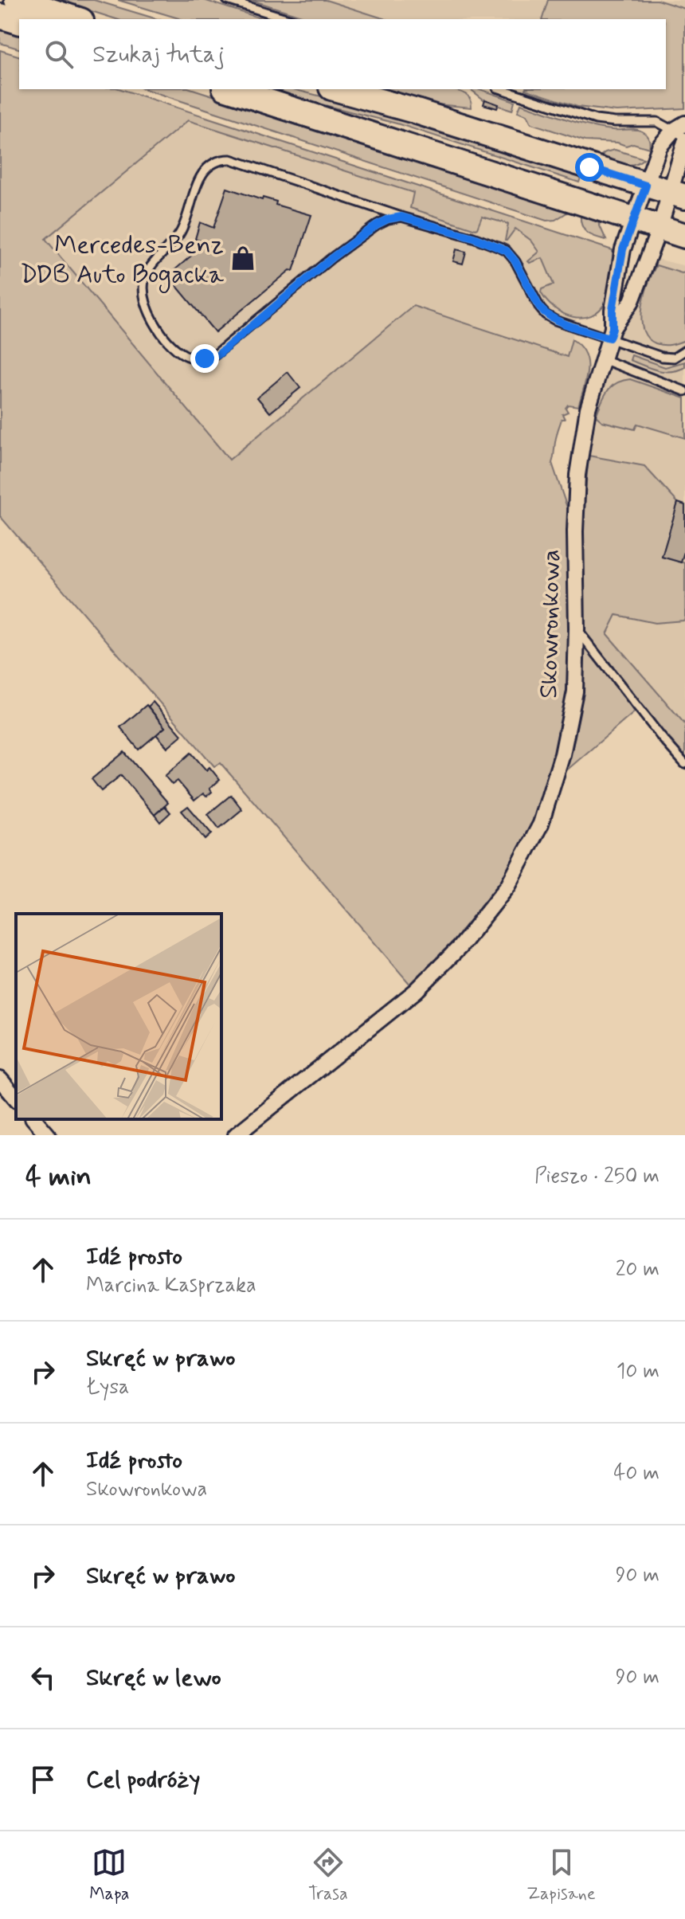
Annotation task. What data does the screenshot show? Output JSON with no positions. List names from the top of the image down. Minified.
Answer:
{"streets":{"street":["Skowronkowa"]},"places":{"shop":["Mercedes-Benz DDB Auto Bogacka"]},"page":{"search":"Szukaj tutaj","heading":["4 min","Pieszo · 250 m"],"list":[["Idź prosto","Marcina Kasprzaka","20 m"],["Skręć w prawo","Łysa","10 m"],["Idź prosto","Skowronkowa","40 m"],["Skręć w prawo","90 m"],["Skręć w lewo","90 m"],"Cel podróży"],"nav":["Mapa","Trasa","Zapisane"]}}
